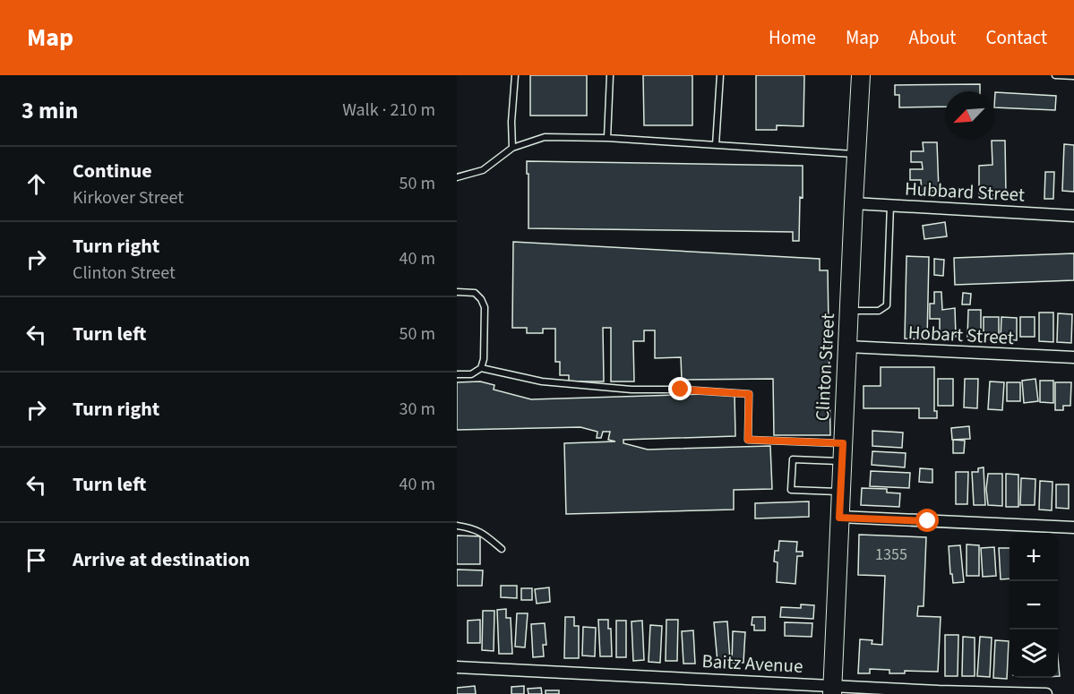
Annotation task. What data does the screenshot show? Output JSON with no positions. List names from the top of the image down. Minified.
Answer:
{"streets":{"main road":["Clinton Street"],"street":["Hubbard Street","Hobart Street","Baitz Avenue"]},"crossings":[["Hubbard Street","Clinton Street"],["Hobart Street","Clinton Street"],["Clinton Street","Baitz Avenue"]],"house_numbers":["1355"],"north":"bottom left","page":{"header":"Map","nav":["Home","Map","About","Contact"],"heading":["3 min","Walk · 210 m"],"list":[["Continue","Kirkover Street","50 m"],["Turn right","Clinton Street","40 m"],["Turn left","50 m"],["Turn right","30 m"],["Turn left","40 m"],"Arrive at destination"],"map_buttons":["+","−"]}}
